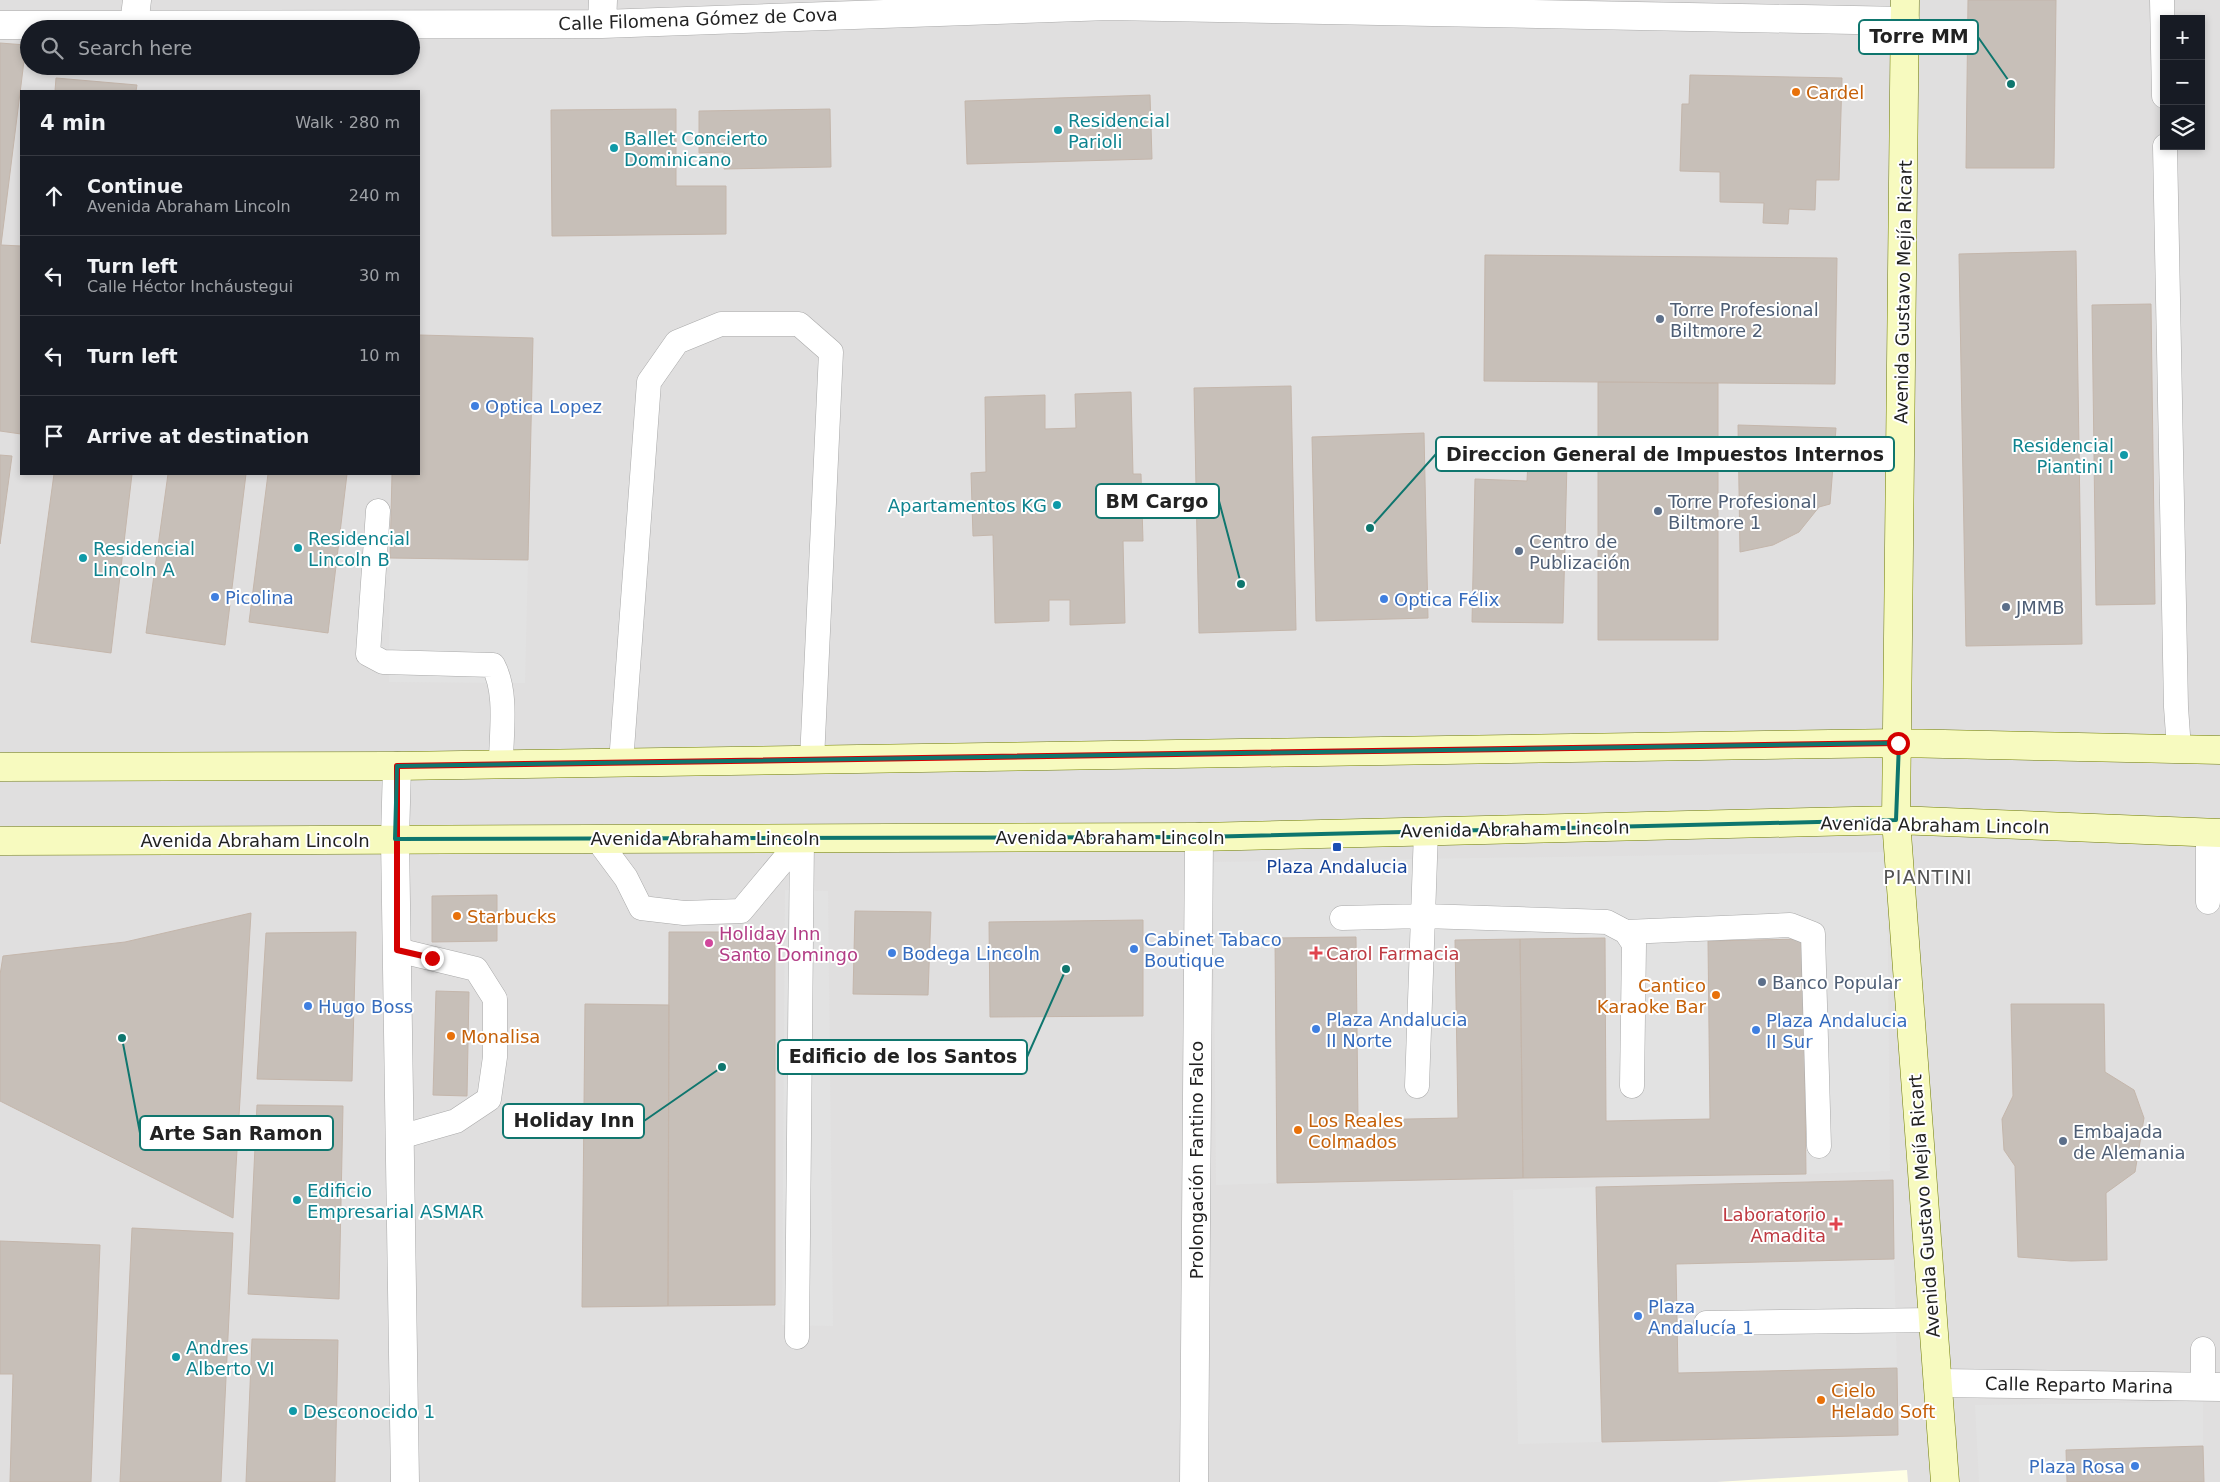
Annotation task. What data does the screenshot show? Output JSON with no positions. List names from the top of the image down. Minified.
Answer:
{"streets":{"main road":["Avenida Gustavo Mejía Ricart","Avenida Abraham Lincoln"],"street":["Calle Filomena Gómez de Cova","Prolongación Fantino Falco","Calle Reparto Marina"]},"crossings":[["Calle Filomena Gómez de Cova","Avenida Gustavo Mejía Ricart"],["Avenida Gustavo Mejía Ricart","Avenida Abraham Lincoln"],["Avenida Gustavo Mejía Ricart","Calle Reparto Marina"],["Avenida Abraham Lincoln","Prolongación Fantino Falco"]],"districts":["PIANTINI"],"places":{"other":["Torre MM","Cardel","Residencial Parioli","Ballet Concierto Dominicano","Torre Profesional Biltmore 2","Optica Lopez","Residencial Piantini I","Apartamentos KG","Torre Profesional Biltmore 1","Direccion General de Impuestos Internos","Residencial Lincoln B","Centro de Publización","Residencial Lincoln A","BM Cargo","Picolina","Optica Félix","JMMB","Starbucks","Holiday Inn Santo Domingo","Cabinet Tabaco Boutique","Bodega Lincoln","Edificio de los Santos","Banco Popular","Cantico Karaoke Bar","Hugo Boss","Plaza Andalucia II Norte","Plaza Andalucia II Sur","Monalisa","Arte San Ramon","Holiday Inn","Los Reales Colmados","Embajada de Alemania","Edificio Empresarial ASMAR","Plaza Andalucía 1","Andres Alberto VI","Cielo Helado Soft","Desconocido 1","Plaza Rosa"],"transit":["Plaza Andalucia"],"health":["Carol Farmacia","Laboratorio Amadita"]},"page":{"map_buttons":["+","−"],"search":"Search here","heading":["4 min","Walk · 280 m"],"list":[["Continue","Avenida Abraham Lincoln","240 m"],["Turn left","Calle Héctor Incháustegui","30 m"],["Turn left","10 m"],"Arrive at destination"]}}
